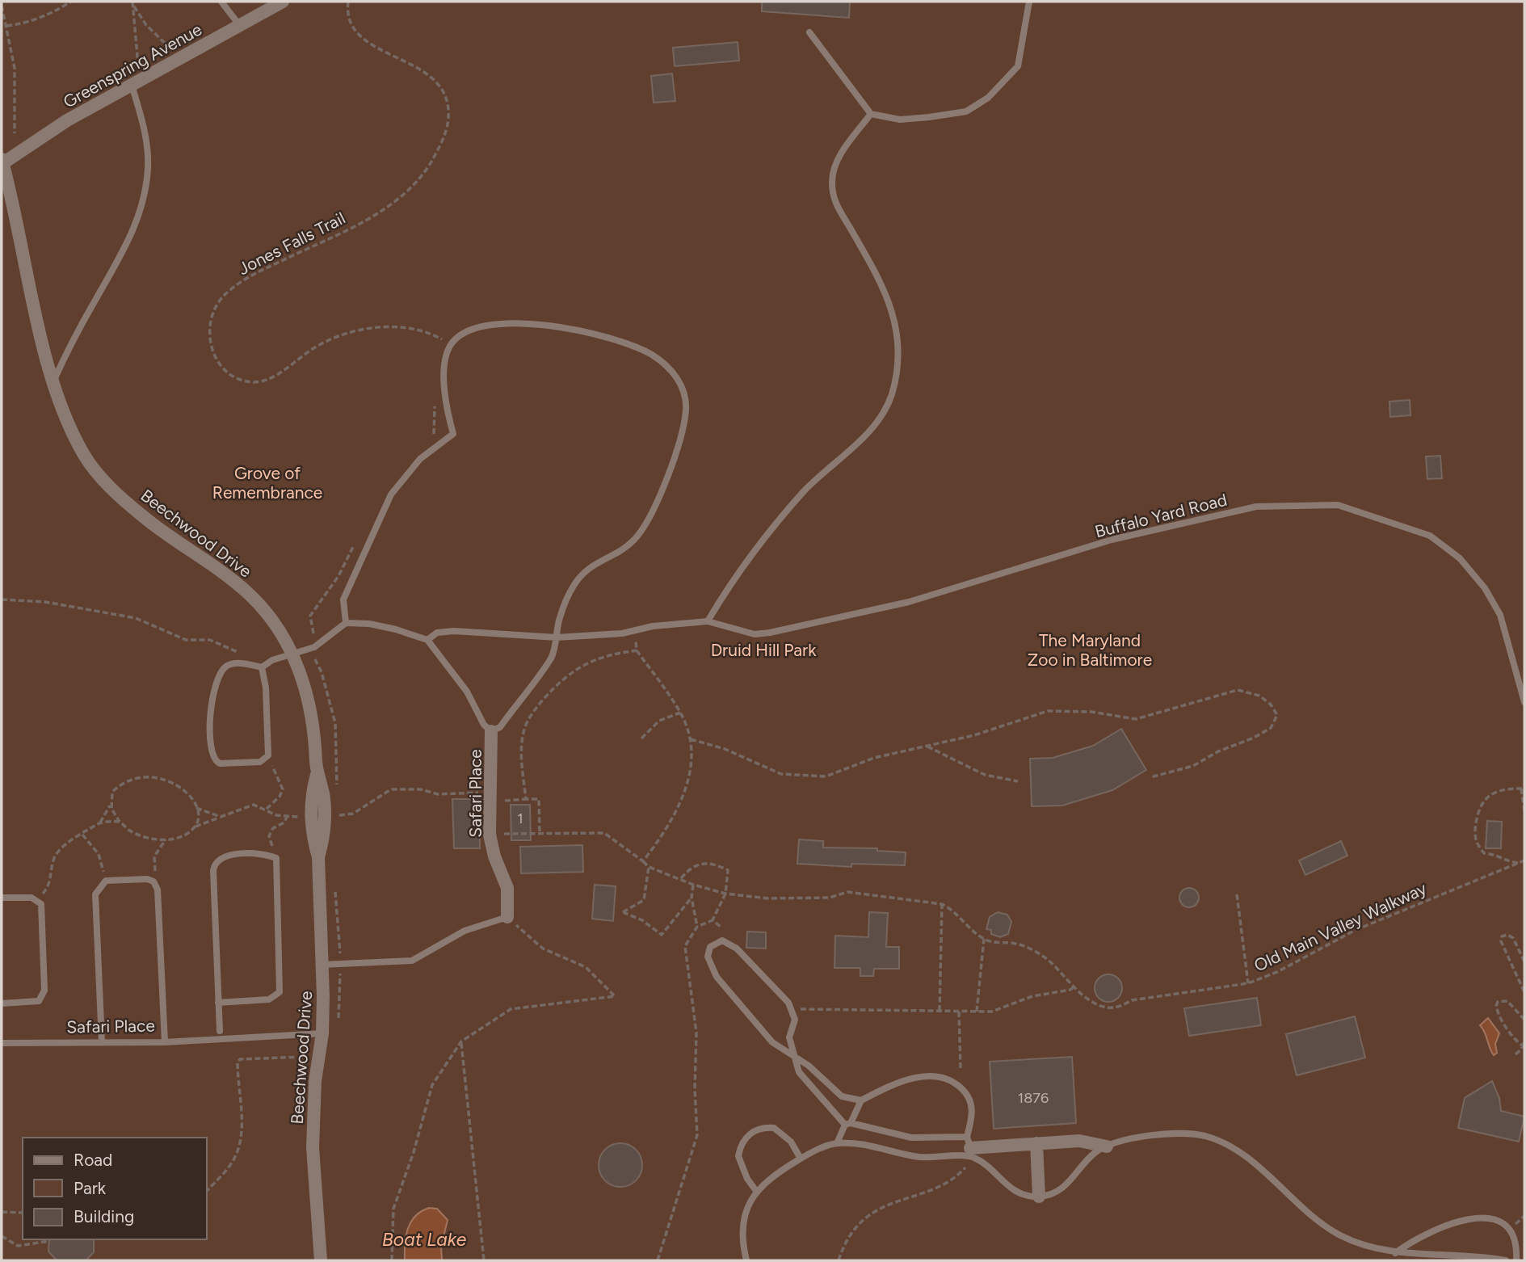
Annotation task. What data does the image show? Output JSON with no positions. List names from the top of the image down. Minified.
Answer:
{"streets":{"street":["Greenspring Avenue","Beechwood Drive","Safari Place"],"lane":["Buffalo Yard Road"],"path":["Jones Falls Trail","Old Main Valley Walkway"]},"crossings":[["Greenspring Avenue","Beechwood Drive"],["Beechwood Drive","Safari Place"]],"water":["Boat Lake"],"parks":["Grove of Remembrance","The Maryland Zoo in Baltimore","Druid Hill Park"],"house_numbers":["1","1876"],"legend":["Road","Park","Building"]}
